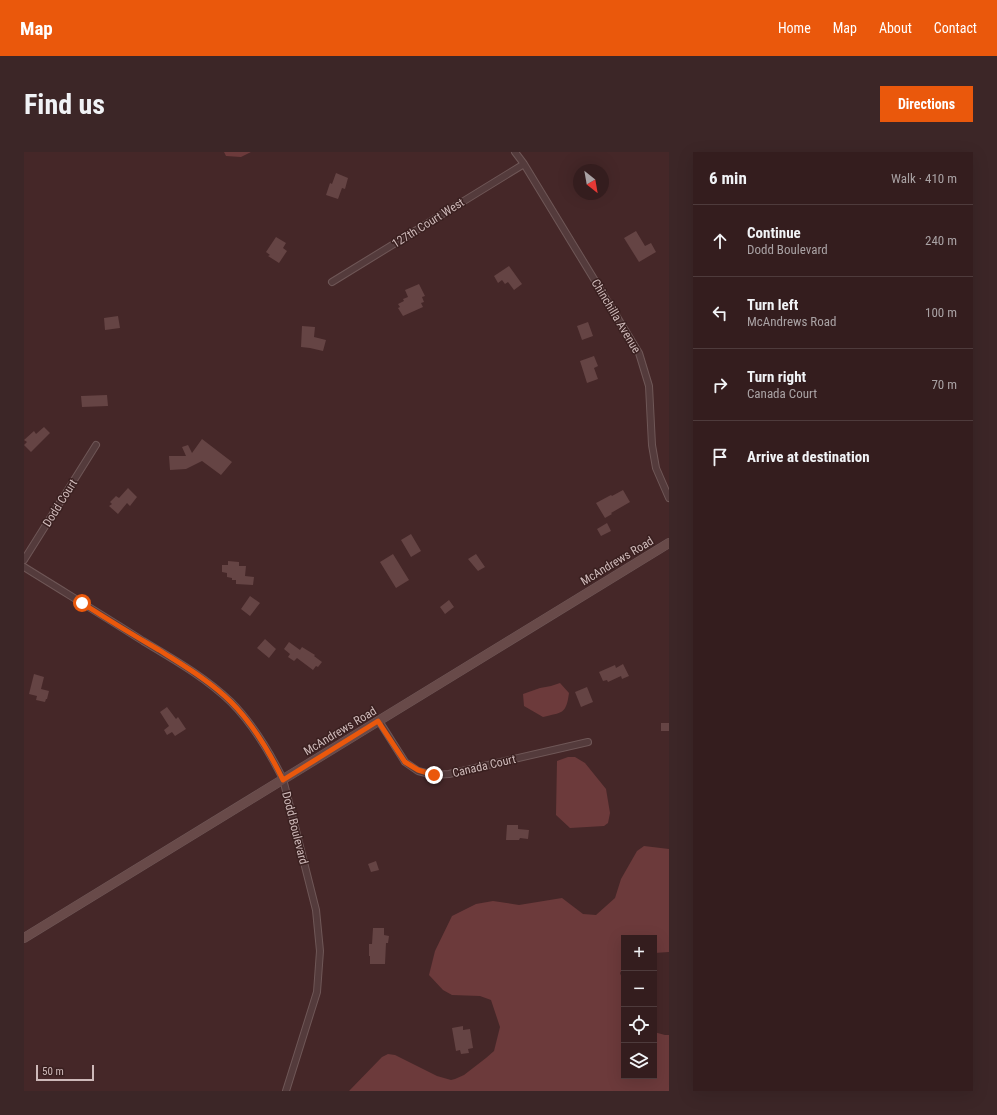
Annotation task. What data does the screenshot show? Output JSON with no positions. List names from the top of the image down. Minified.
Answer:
{"streets":{"main road":["McAndrews Road"],"street":["127th Court West","Chinchilla Avenue","Dodd Court","Canada Court","Dodd Boulevard"]},"crossings":[["127th Court West","Chinchilla Avenue"],["McAndrews Road","Canada Court"],["McAndrews Road","Dodd Boulevard"]],"scale_bar":"50 m","north":"bottom right","page":{"header":"Map","nav":["Home","Map","About","Contact"],"buttons":"Directions","title":"Find us","heading":["6 min","Walk · 410 m"],"list":[["Continue","Dodd Boulevard","240 m"],["Turn left","McAndrews Road","100 m"],["Turn right","Canada Court","70 m"],"Arrive at destination"],"map_buttons":["+","−"],"scale":"50 m"}}
